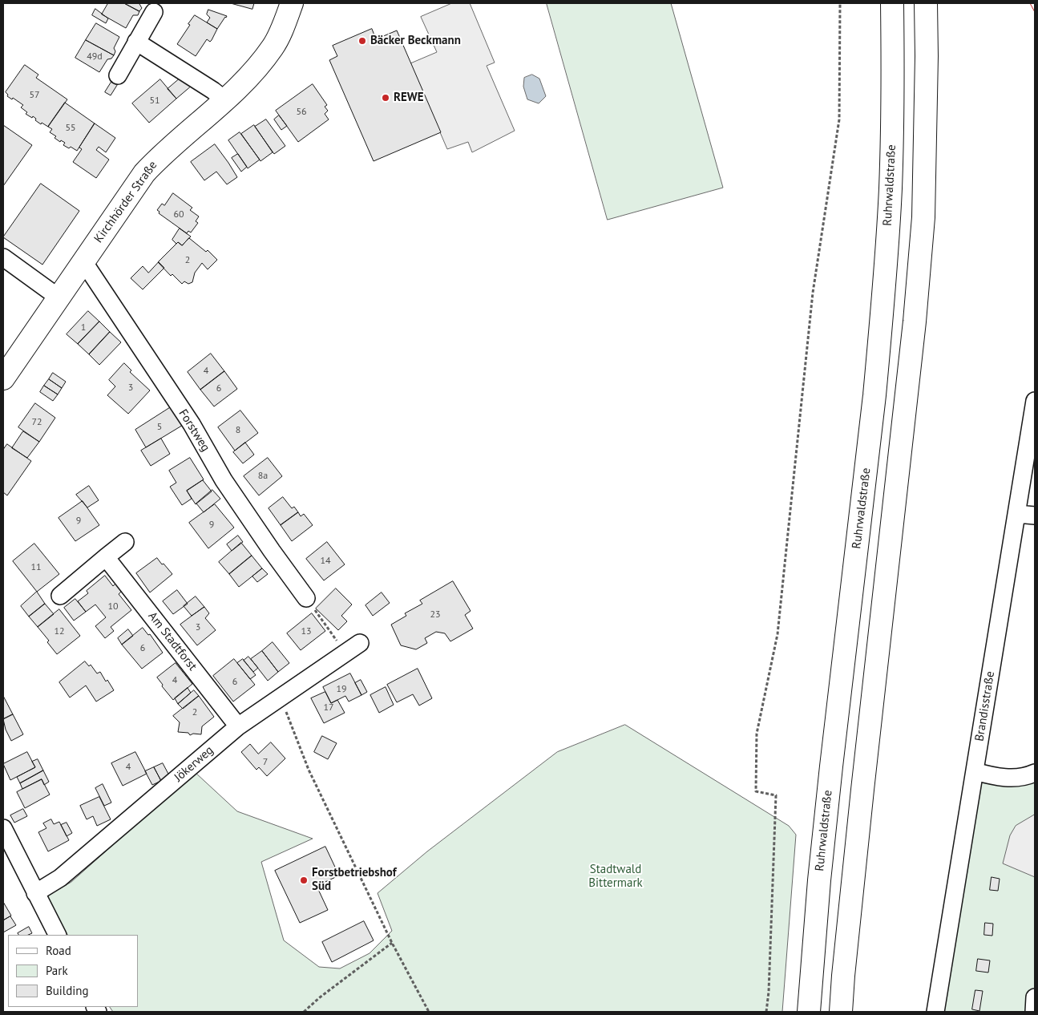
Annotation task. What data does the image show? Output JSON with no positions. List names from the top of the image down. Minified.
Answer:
{"streets":{"main road":["Ruhrwaldstraße","Kirchhörder Straße"],"street":["Forstweg","Am Stadtforst","Brandisstraße","Jökerweg"]},"crossings":[["Kirchhörder Straße","Forstweg"],["Am Stadtforst","Jökerweg"]],"parks":["Stadtwald Bittermark"],"places":["Bäcker Beckmann","REWE","Forstbetriebshof Süd"],"house_numbers":["49d","57","51","56","55","60","2","1","4","3","6","72","5","8","8a","9","9","14","11","10","23","3","12","13","6","4","6","19","17","2","7","4"],"legend":["Road","Park","Building"]}
